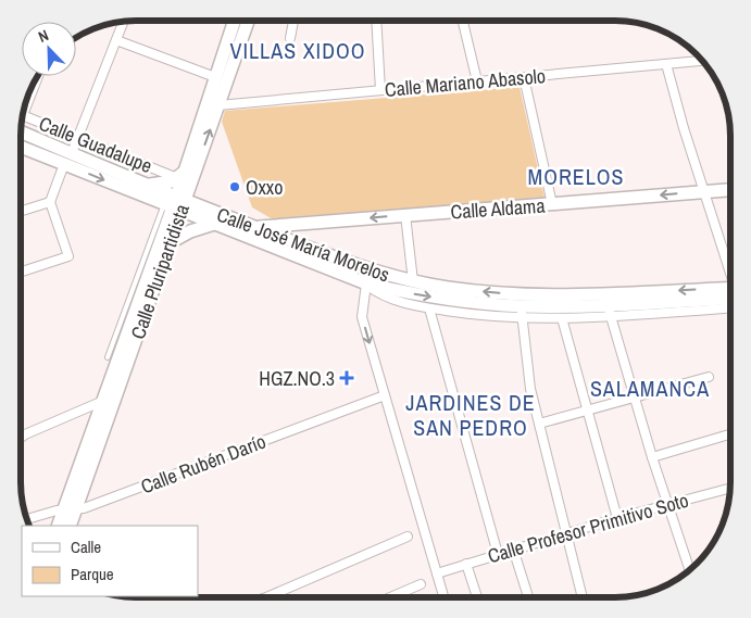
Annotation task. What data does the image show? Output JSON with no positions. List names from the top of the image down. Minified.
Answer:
{"streets":{"street":["Calle Mariano Abasolo","Calle Guadalupe","Calle Aldama","Calle José María Morelos","Calle Pluripartidista","Calle Rubén Darío","Calle Profesor Primitivo Soto"]},"crossings":[["Calle Mariano Abasolo","Calle Pluripartidista"],["Calle Guadalupe","Calle Pluripartidista"],["Calle Aldama","Calle José María Morelos"],["Calle José María Morelos","Calle Pluripartidista"],["Calle Pluripartidista","Calle Rubén Darío"]],"one_way":["Calle Aldama"],"districts":["VILLAS XIDOO","MORELOS","SALAMANCA","JARDINES DE SAN PEDRO"],"places":{"other":["Oxxo"],"health":["HGZ.NO.3"]},"legend":["Calle","Parque"],"north":"top left"}
